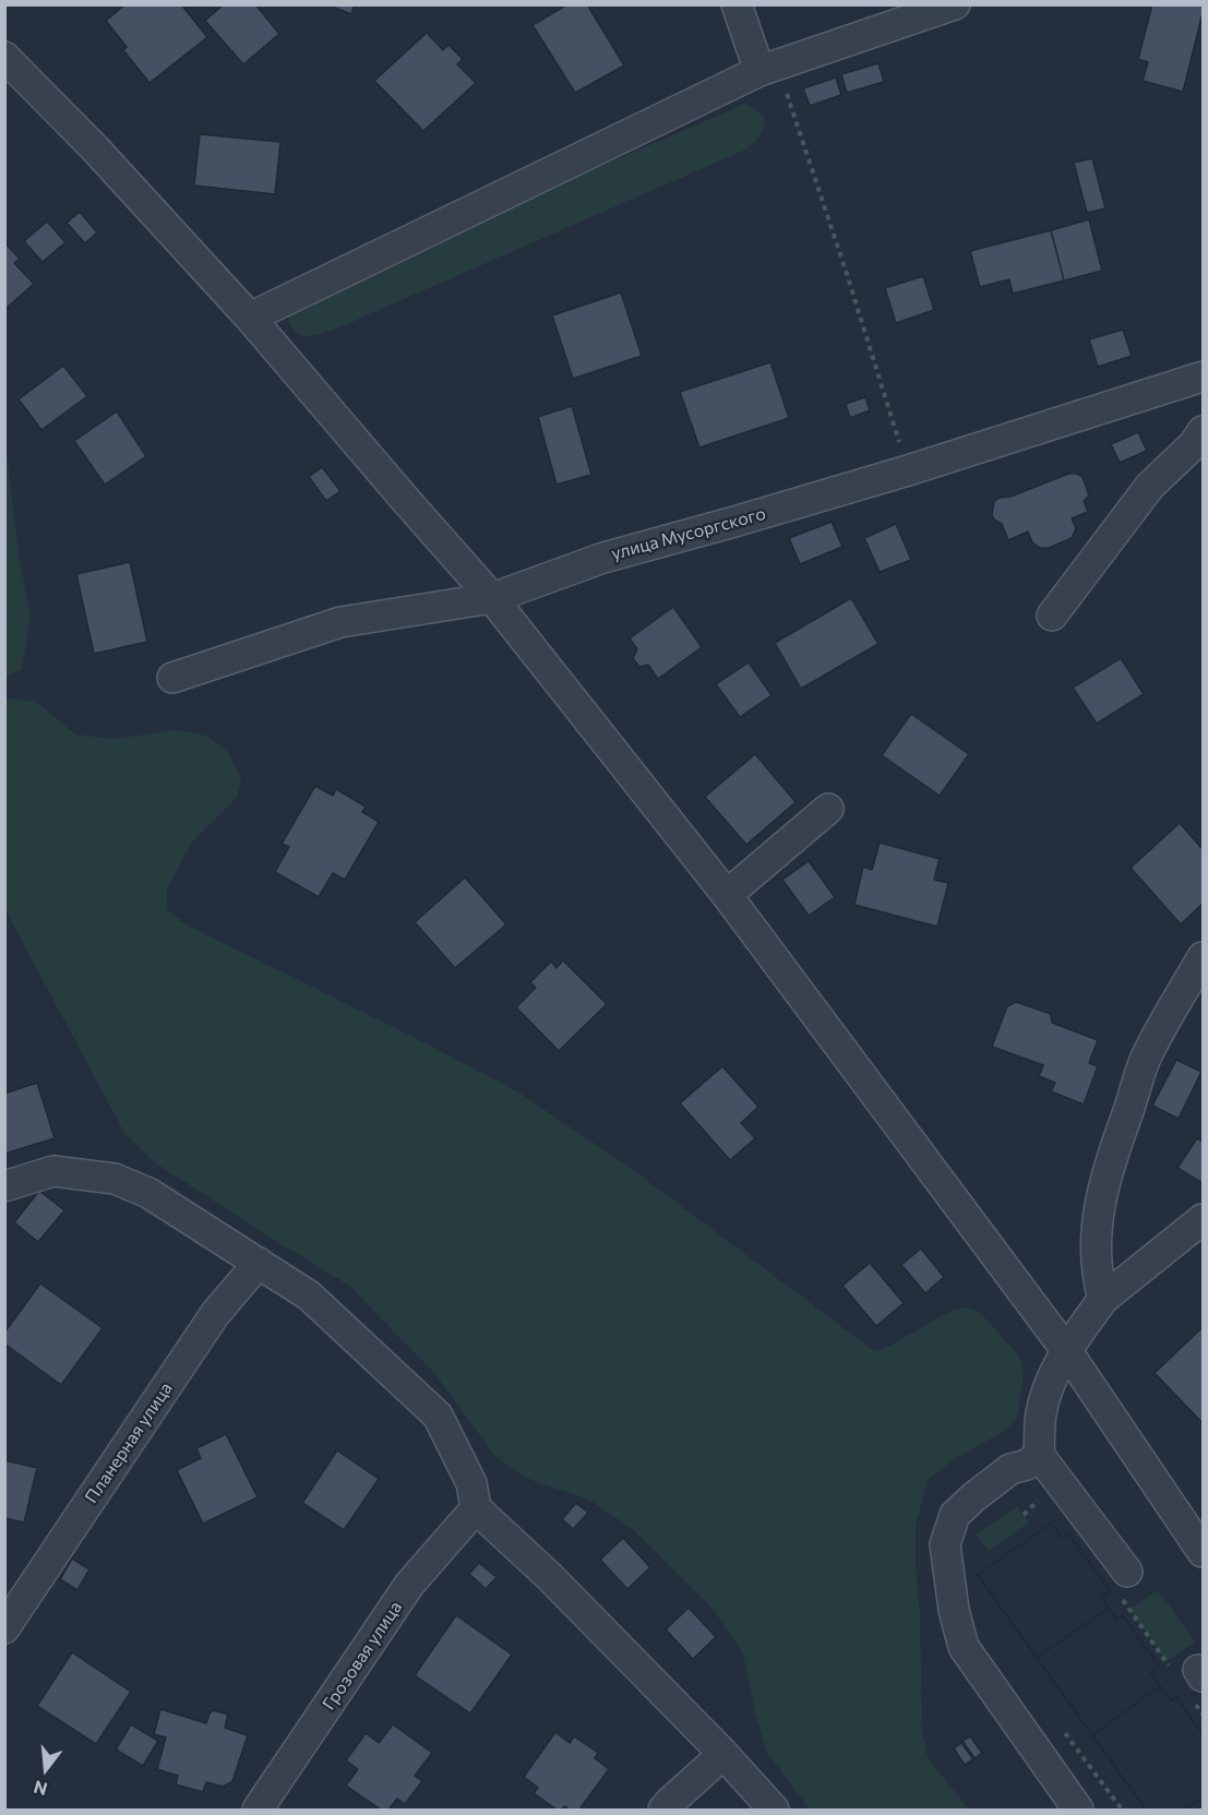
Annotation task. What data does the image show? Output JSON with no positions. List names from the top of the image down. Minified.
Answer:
{"streets":{"street":["улица Мусоргского","Планерная улица","Грозовая улица"]},"north":"bottom"}
